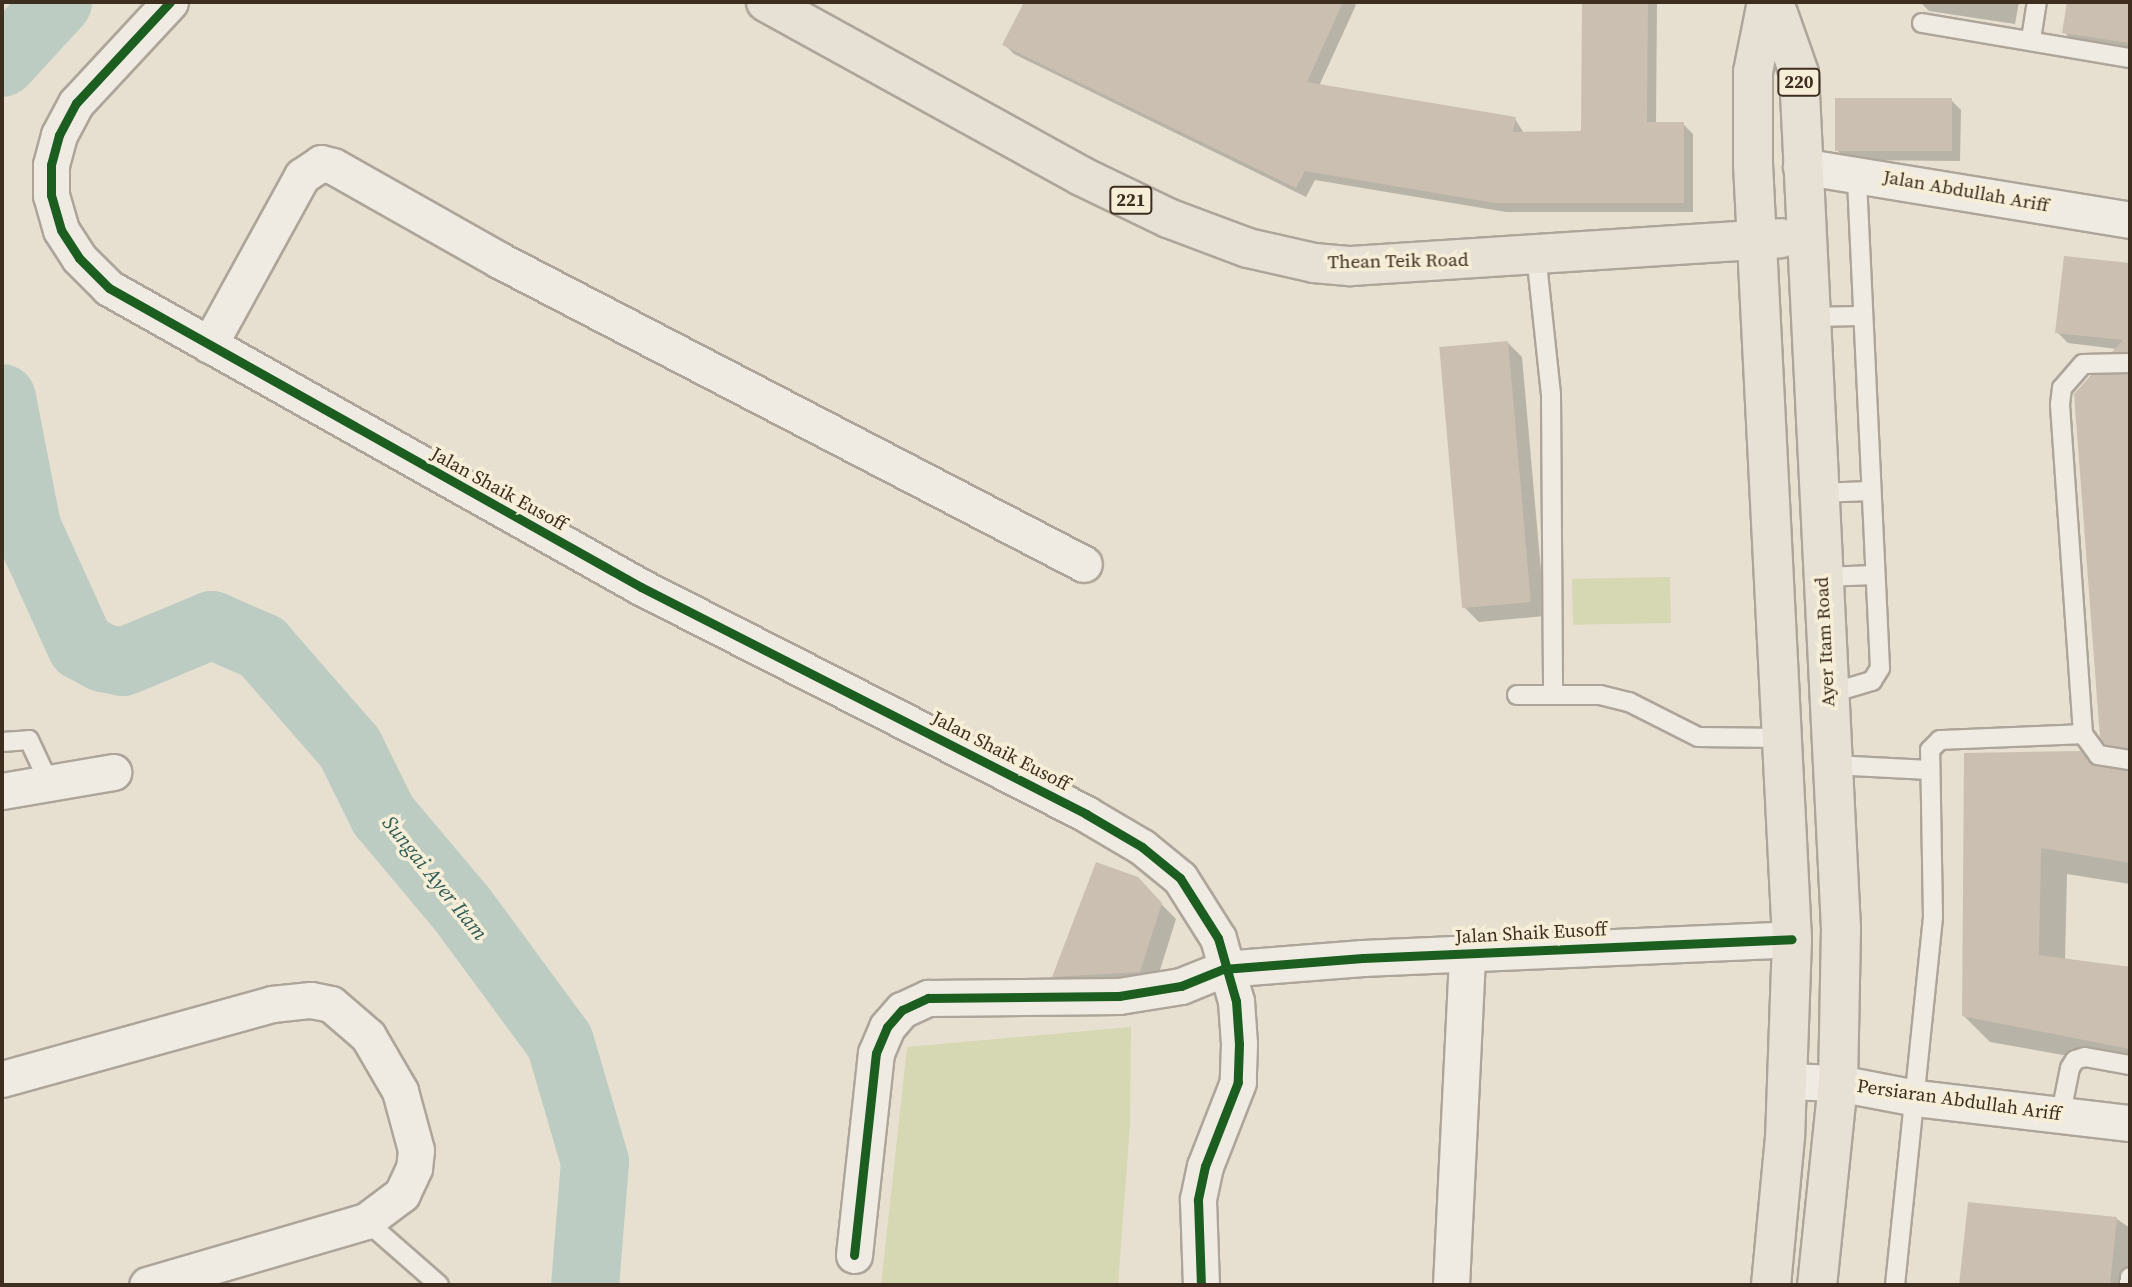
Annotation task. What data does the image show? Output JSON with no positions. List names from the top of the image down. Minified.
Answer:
{"streets":{"main road":["220","221","Thean Teik Road","Ayer Itam Road"],"street":["Jalan Abdullah Ariff","Jalan Shaik Eusoff","Persiaran Abdullah Ariff"]},"crossings":[["220","221"],["220","Thean Teik Road"],["Jalan Abdullah Ariff","Ayer Itam Road"],["221","Thean Teik Road"],["221","Ayer Itam Road"],["Ayer Itam Road","Persiaran Abdullah Ariff"]],"water":["Sungai Ayer Itam"]}
